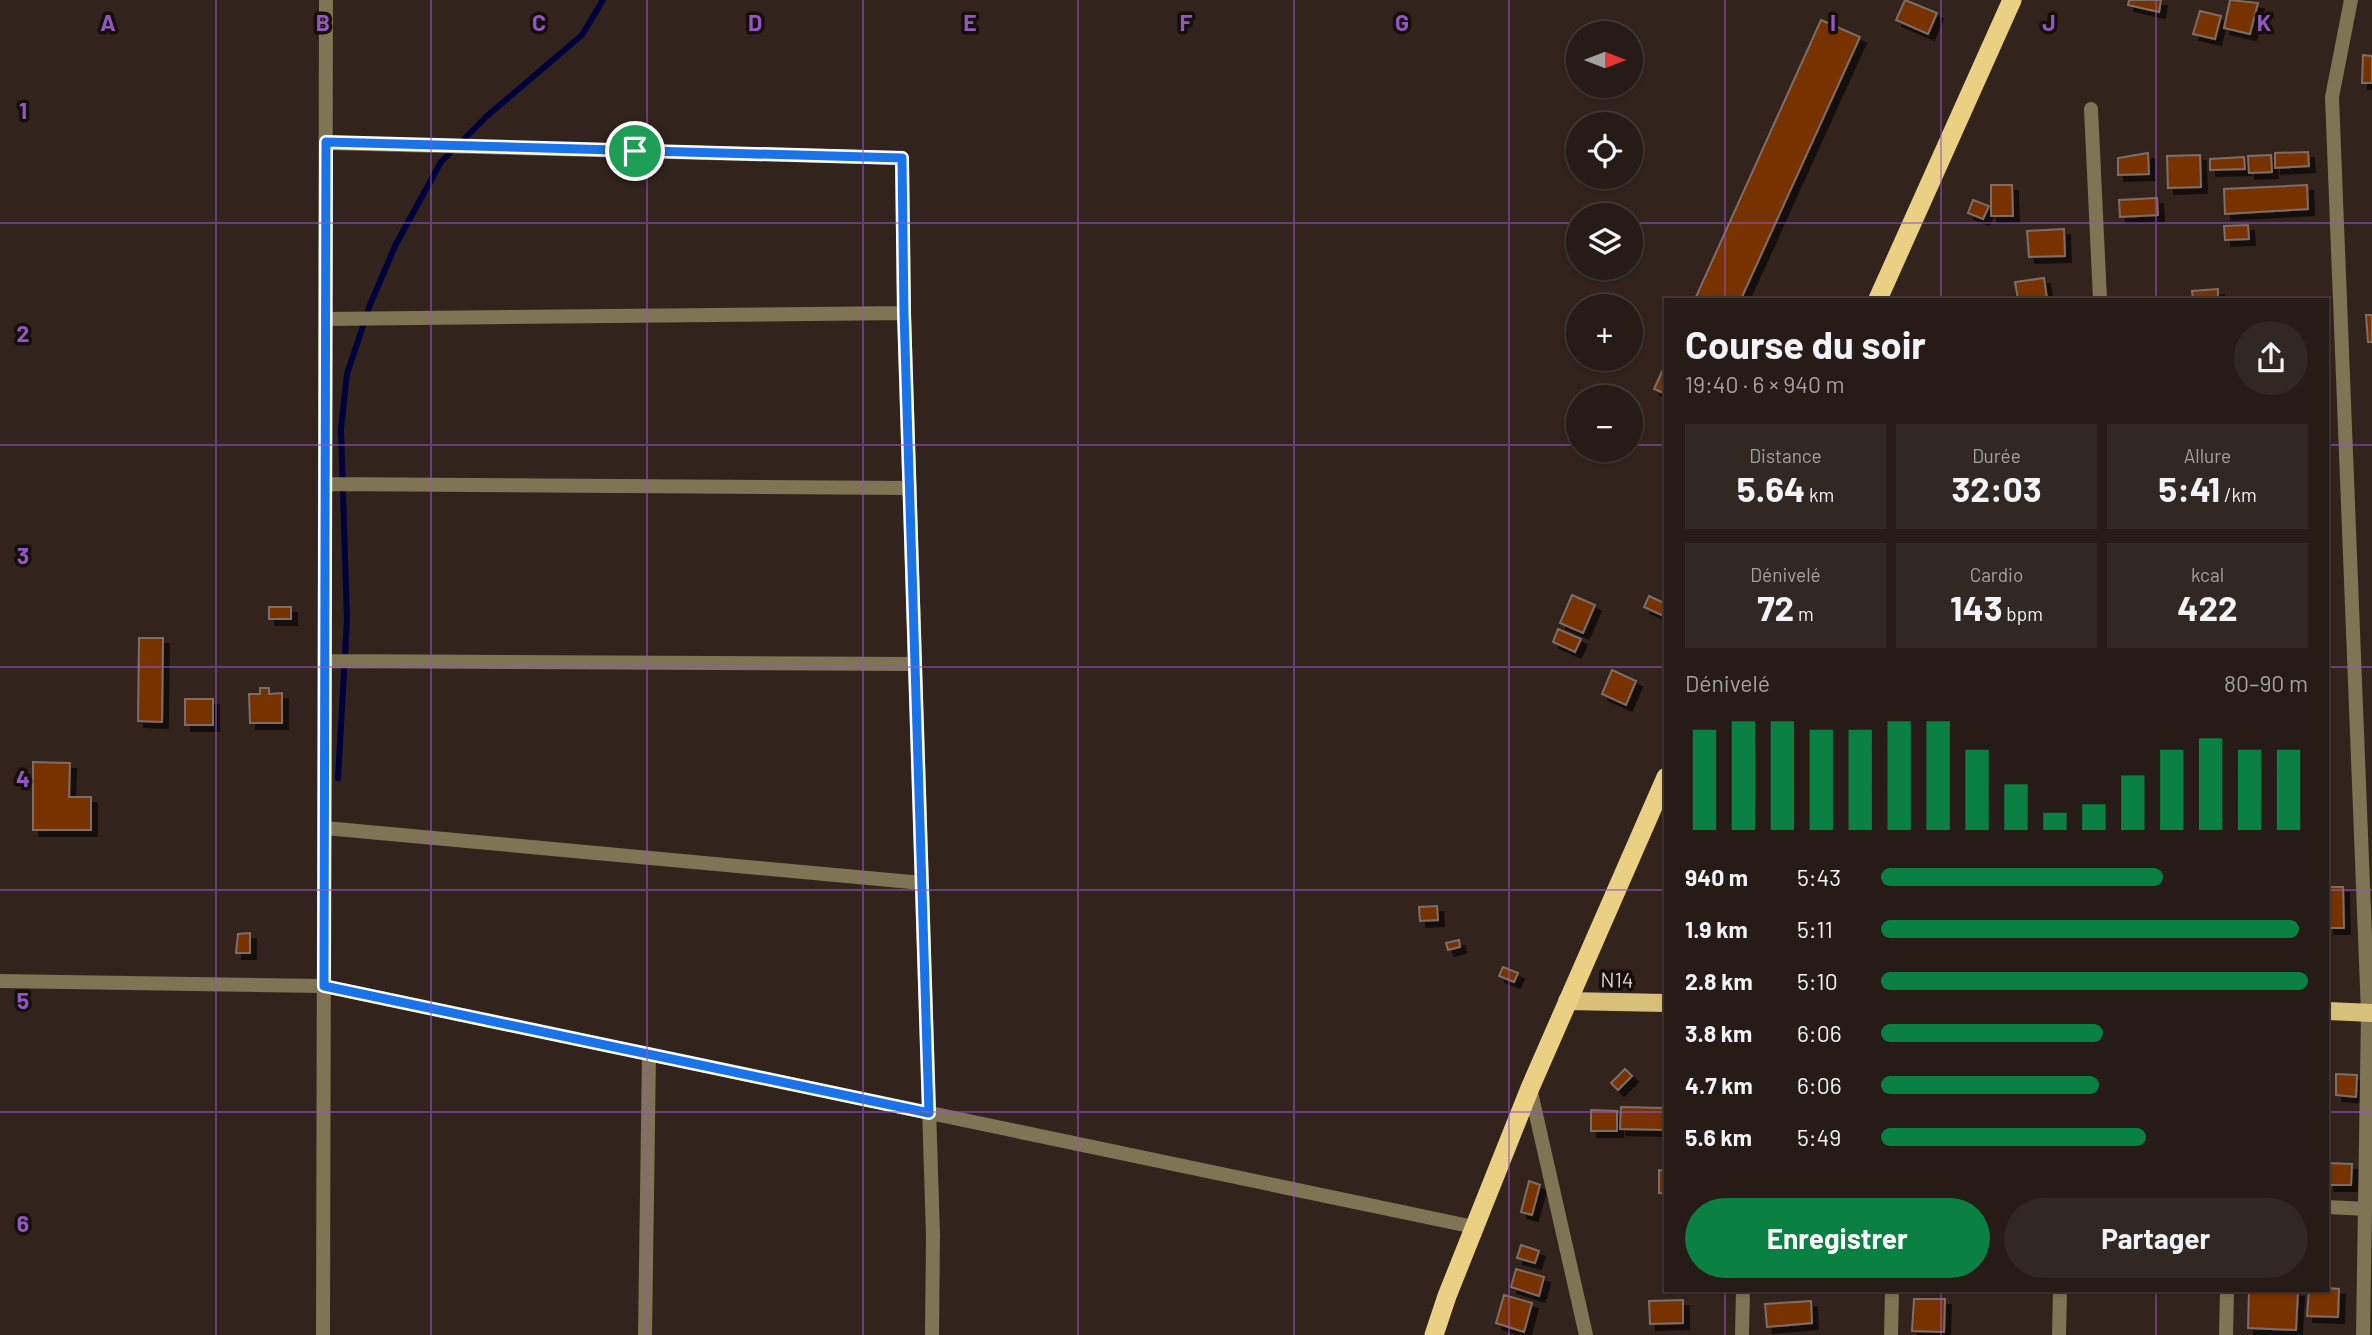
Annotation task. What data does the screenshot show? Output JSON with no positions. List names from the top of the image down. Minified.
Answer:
{"streets":{"main road":["N14"]},"north":"right","page":{"map_buttons":["+","−"],"heading":["Course du soir","19:40 · 6 × 940 m"],"stats":[["Distance","5.64 km"],["Durée","32:03"],["Allure","5:41 /km"],["Dénivelé","72 m"],["Cardio","143 bpm"],["kcal","422"]],"chart":["Dénivelé","80–90 m"],"list":[{"name":"940 m","note":"5:43"},{"name":"1.9 km","note":"5:11"},{"name":"2.8 km","note":"5:10"},{"name":"3.8 km","note":"6:06"},{"name":"4.7 km","note":"6:06"},{"name":"5.6 km","note":"5:49"}],"buttons":["Enregistrer","Partager"]},"grid":{"columns":["A","B","C","D","E","F","G","I","J","K"],"rows":["1","2","3","4","5","6"]}}
